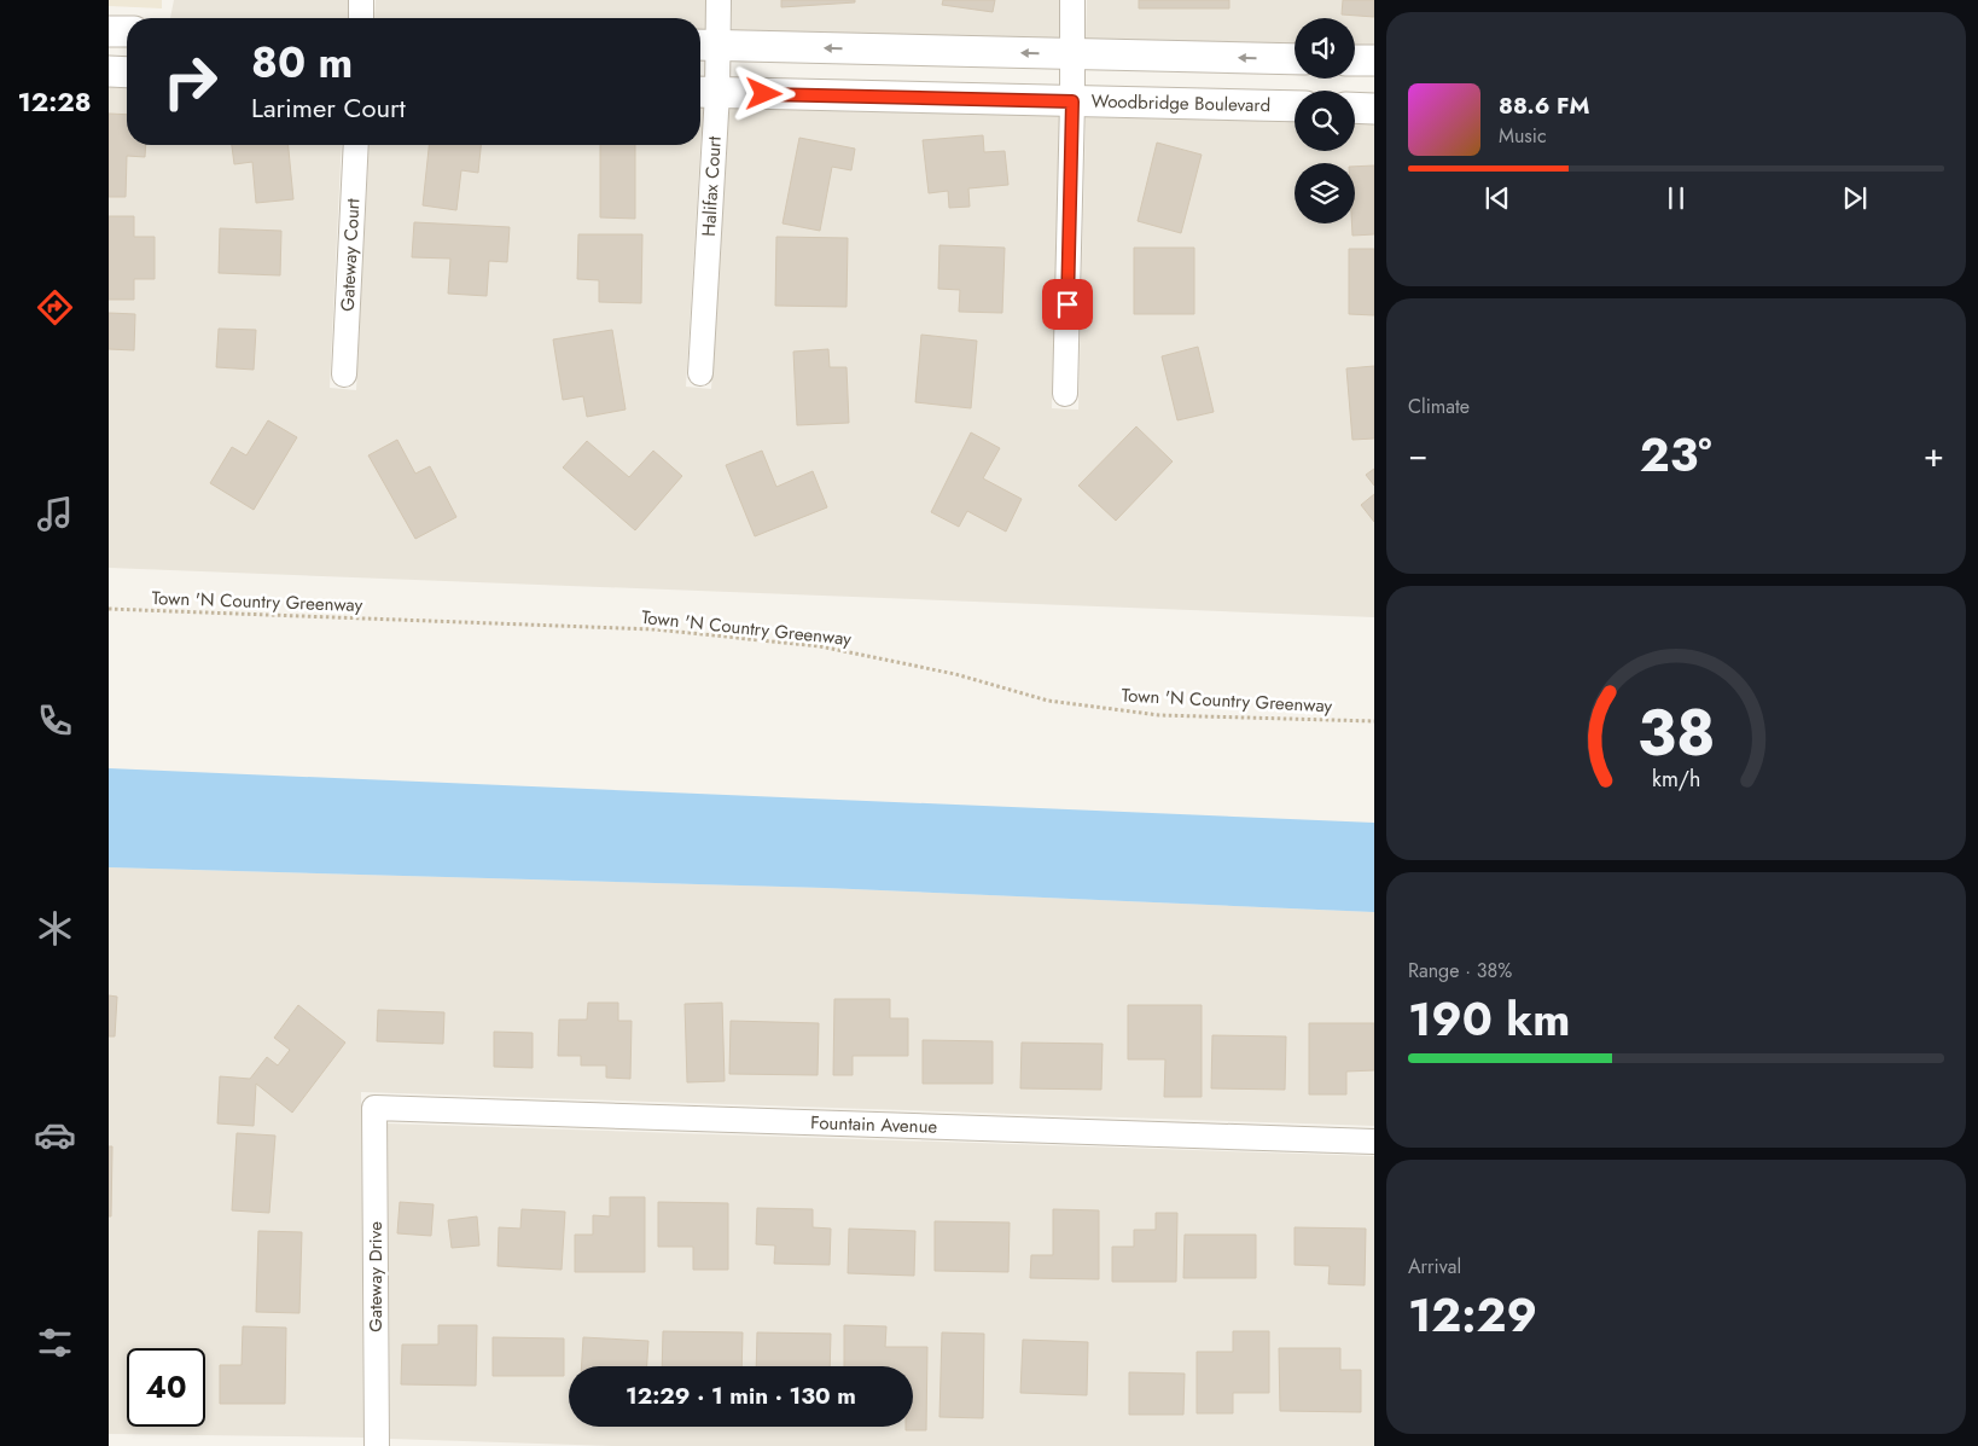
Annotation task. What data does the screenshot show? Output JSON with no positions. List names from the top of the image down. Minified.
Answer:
{"streets":{"street":["Woodbridge Boulevard","Halifax Court","Gateway Court","Fountain Avenue","Gateway Drive"],"path":["Town 'N Country Greenway"]},"crossings":[["Woodbridge Boulevard","Halifax Court"],["Fountain Avenue","Gateway Drive"]],"page":{"tabs":"12:28","turn":["80 m","Larimer Court"],"song":["88.6 FM","Music"],"tile":["Climate",["Range · 38%","190 km"],["Arrival","12:29"]],"heat":["−","23°","+"],"limit":"40","trip":"12:29 · 1 min · 130 m","gauge":["38","km/h"]}}
